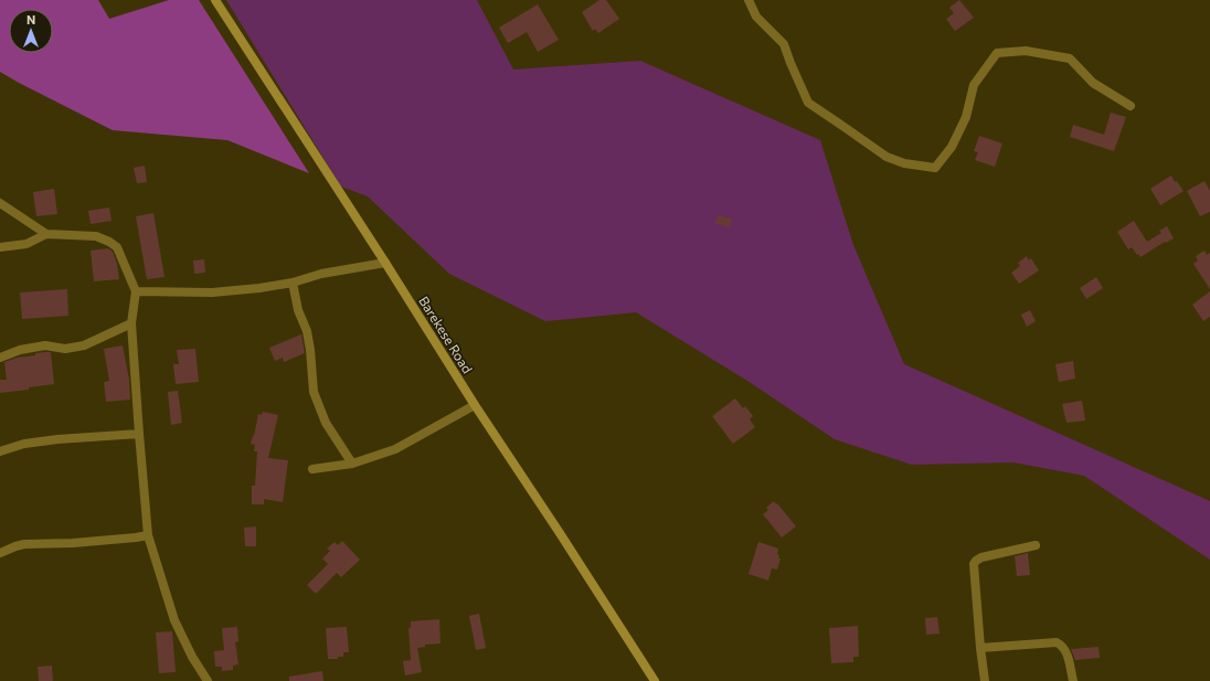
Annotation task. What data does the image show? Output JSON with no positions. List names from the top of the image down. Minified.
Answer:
{"streets":{"main road":["Barekese Road"]},"north":"top"}
